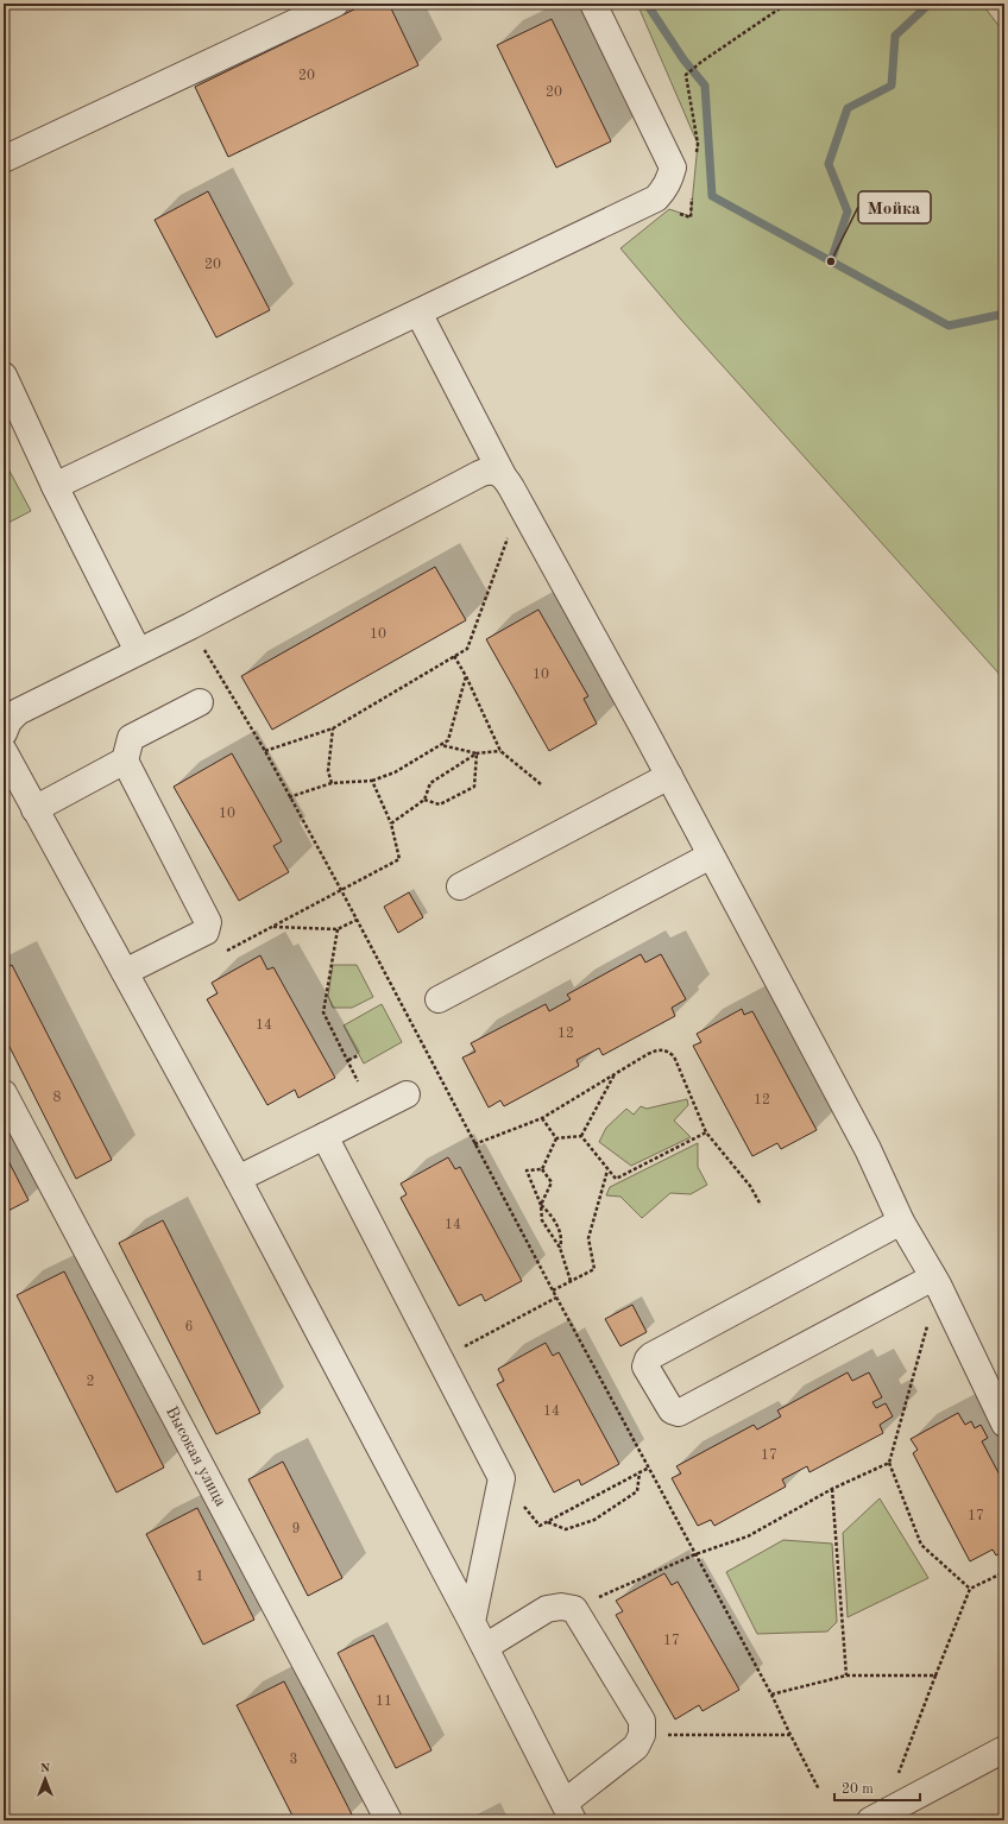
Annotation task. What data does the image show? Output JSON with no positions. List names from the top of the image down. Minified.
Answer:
{"streets":{"street":["Высокая улица"]},"places":["Мойка"],"house_numbers":["20","20","20","10","10","10","14","12","8","12","14","6","2","14","17","17","9","1","17","11","3"],"scale_bar":"20 m","north":"top"}
